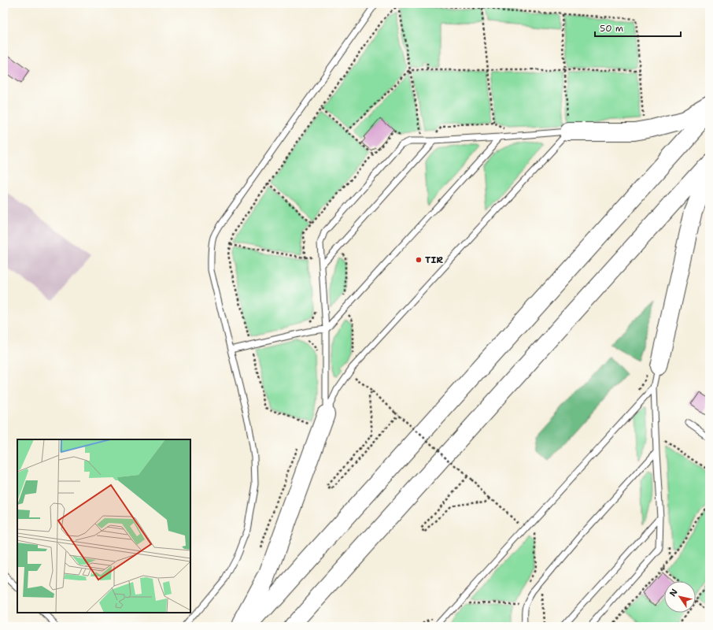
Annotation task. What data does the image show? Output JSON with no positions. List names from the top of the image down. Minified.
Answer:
{"places":["TIR"],"scale_bar":"50 m","north":"top left"}
